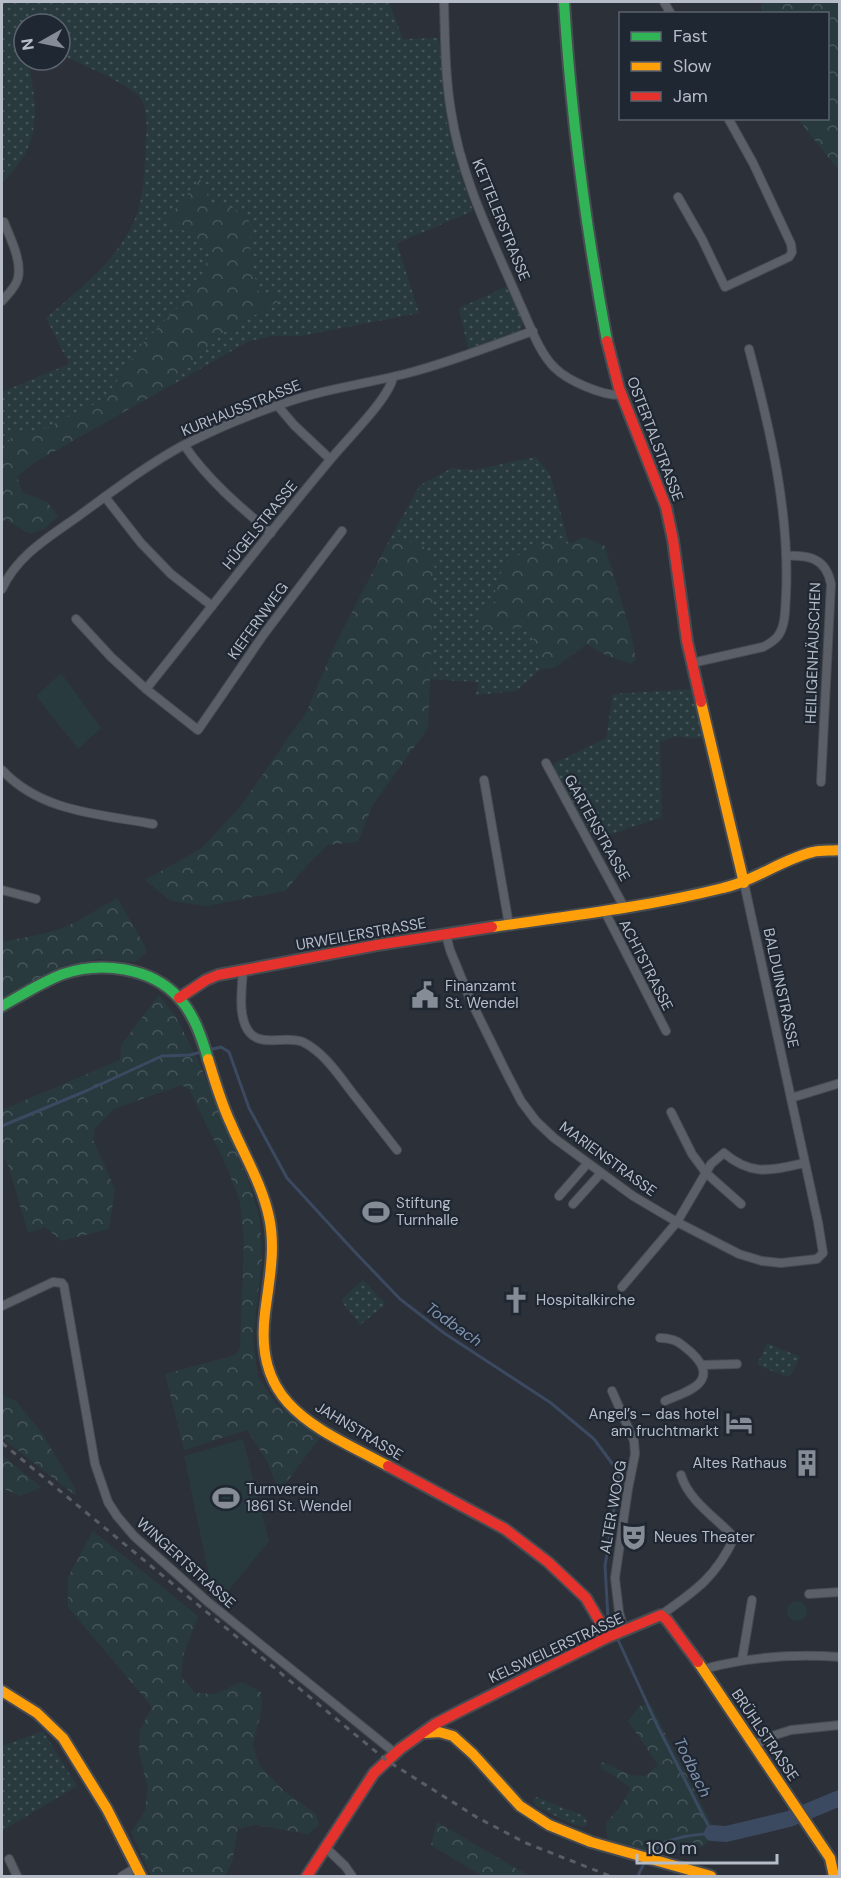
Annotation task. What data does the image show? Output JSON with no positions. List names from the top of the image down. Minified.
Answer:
{"streets":{"street":["KETTELERSTRASSE","KURHAUSSTRASSE","OSTERTALSTRASSE","HÜGELSTRASSE","KIEFERNWEG","HEILIGENHÄUSCHEN","GARTENSTRASSE","URWEILERSTRASSE","ACHTSTRASSE","BALDUINSTRASSE","MARIENSTRASSE","JAHNSTRASSE","ALTER WOOG","WINGERTSTRASSE","KELSWEILERSTRASSE","BRÜHLSTRASSE"]},"crossings":[["KETTELERSTRASSE","KURHAUSSTRASSE"],["KETTELERSTRASSE","OSTERTALSTRASSE"],["KURHAUSSTRASSE","HÜGELSTRASSE"],["OSTERTALSTRASSE","URWEILERSTRASSE"],["OSTERTALSTRASSE","BALDUINSTRASSE"],["HÜGELSTRASSE","KIEFERNWEG"],["GARTENSTRASSE","URWEILERSTRASSE"],["URWEILERSTRASSE","ACHTSTRASSE"],["URWEILERSTRASSE","BALDUINSTRASSE"],["URWEILERSTRASSE","MARIENSTRASSE"],["URWEILERSTRASSE","JAHNSTRASSE"],["BALDUINSTRASSE","MARIENSTRASSE"],["JAHNSTRASSE","ALTER WOOG"],["JAHNSTRASSE","KELSWEILERSTRASSE"],["ALTER WOOG","KELSWEILERSTRASSE"],["WINGERTSTRASSE","KELSWEILERSTRASSE"],["KELSWEILERSTRASSE","BRÜHLSTRASSE"]],"water":["Todbach"],"places":{"public building":["Finanzamt St. Wendel"],"sports":["Stiftung Turnhalle","Turnverein 1861 St. Wendel"],"church":["Hospitalkirche"],"hotel":["Angel’s – das hotel am fruchtmarkt"],"building":["Altes Rathaus"],"theatre":["Neues Theater"]},"legend":["Fast","Slow","Jam"],"scale_bar":"100 m","north":"left"}
